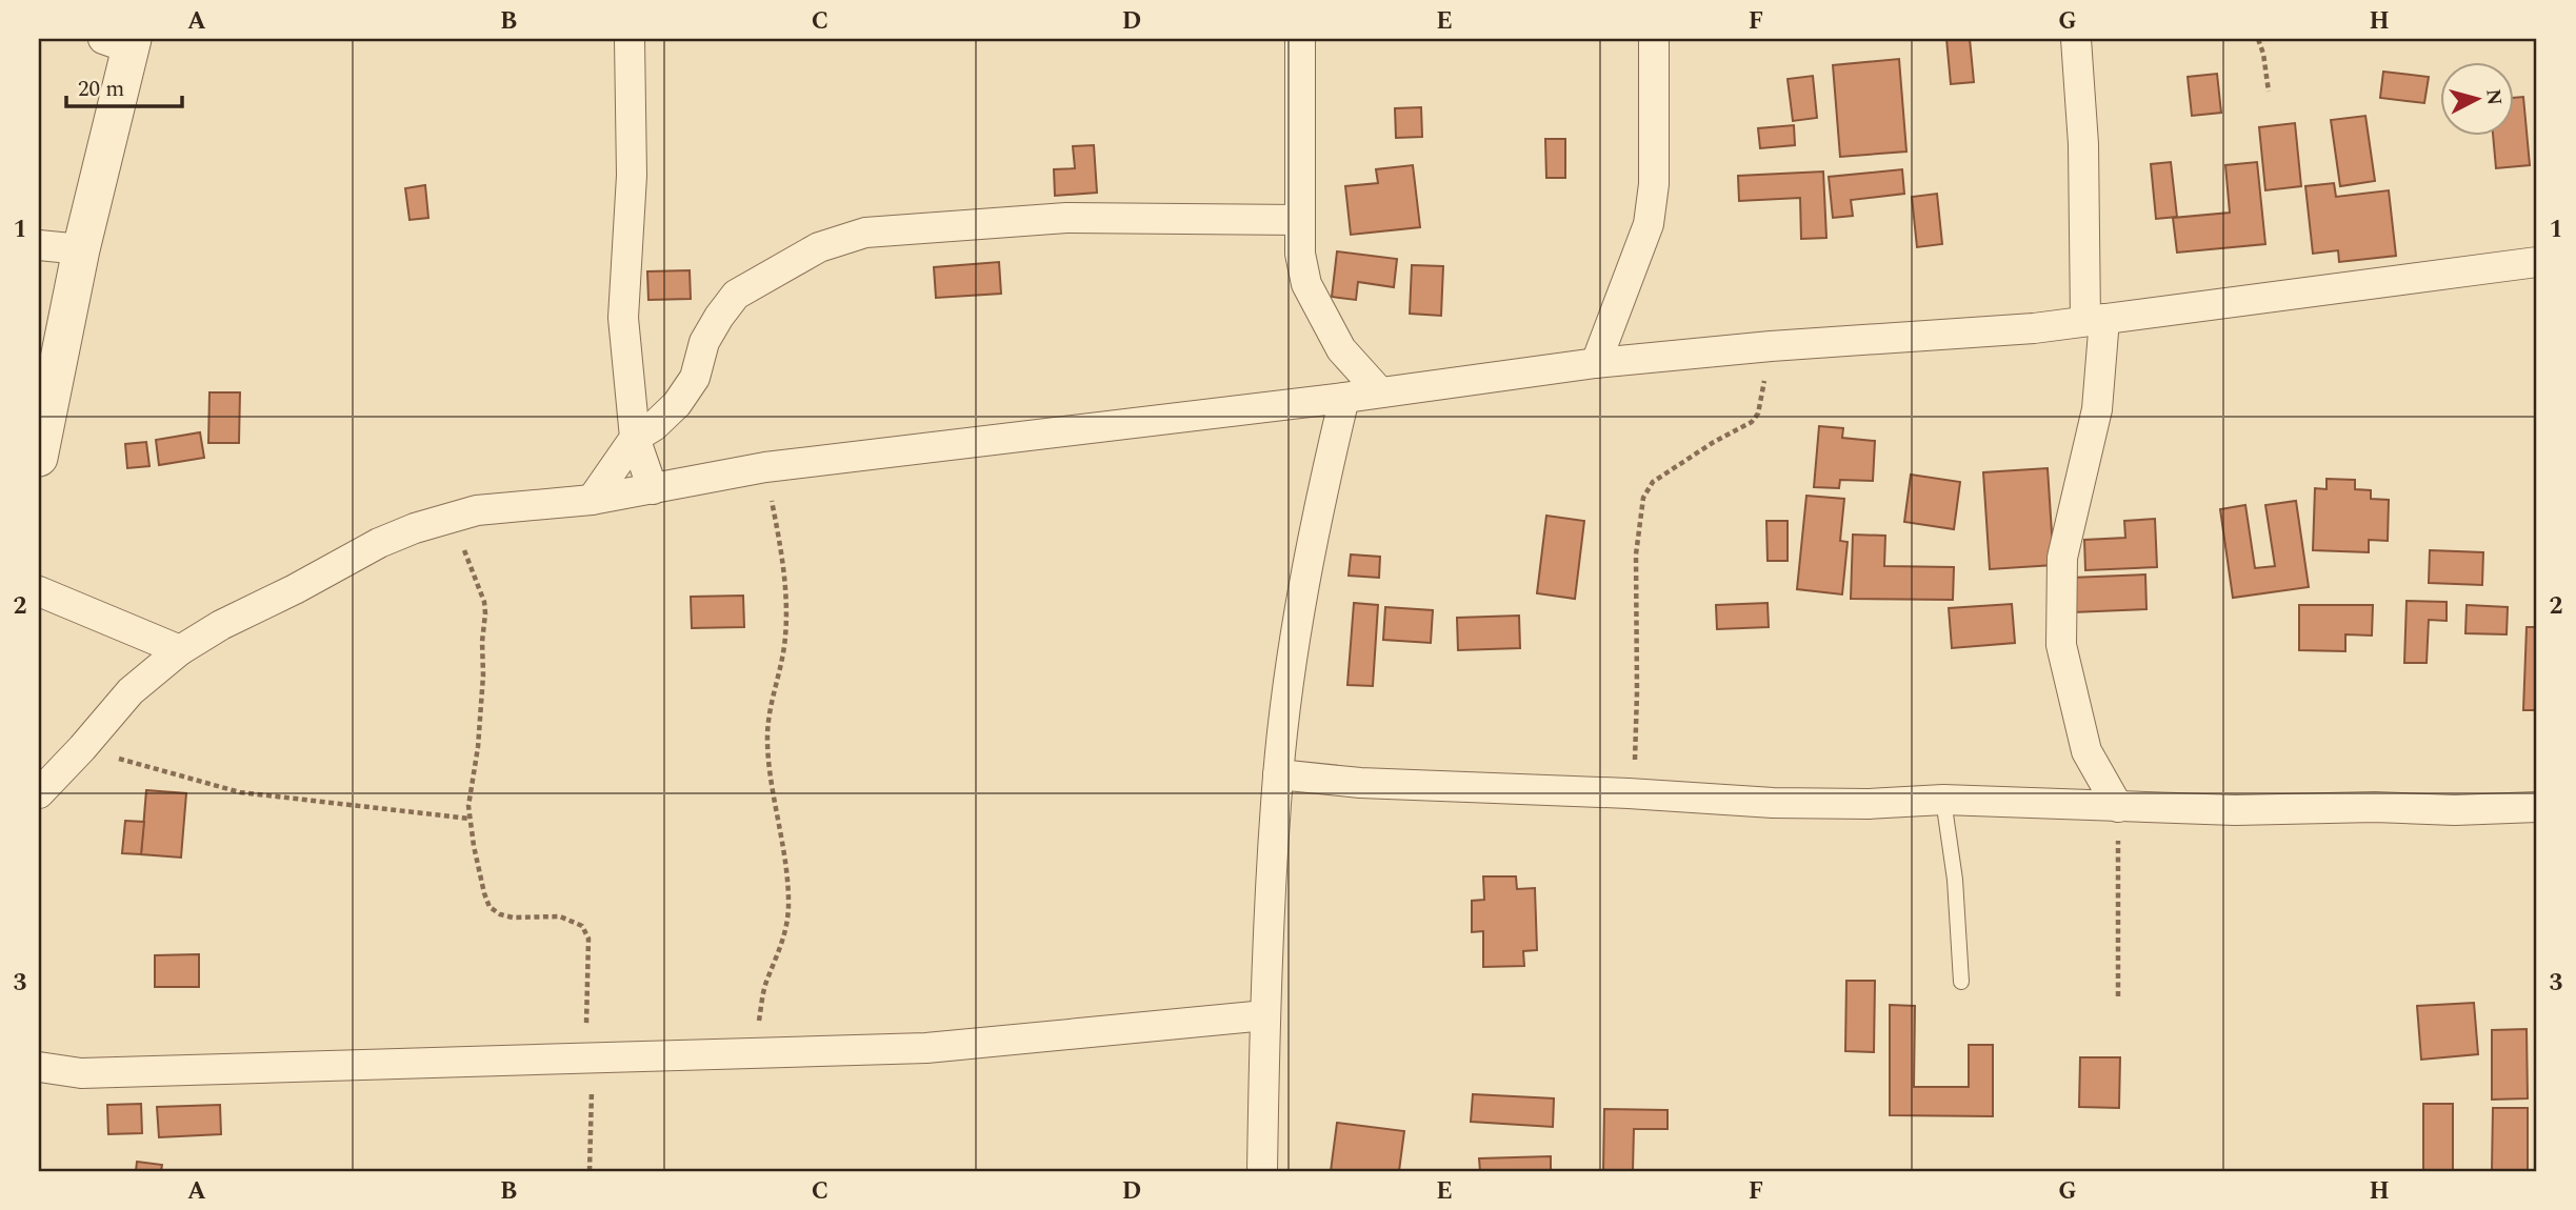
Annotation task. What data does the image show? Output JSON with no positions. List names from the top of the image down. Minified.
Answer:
{"scale_bar":"20 m","north":"right","grid":{"columns":["A","B","C","D","E","F","G","H"],"rows":["1","2","3"]}}
